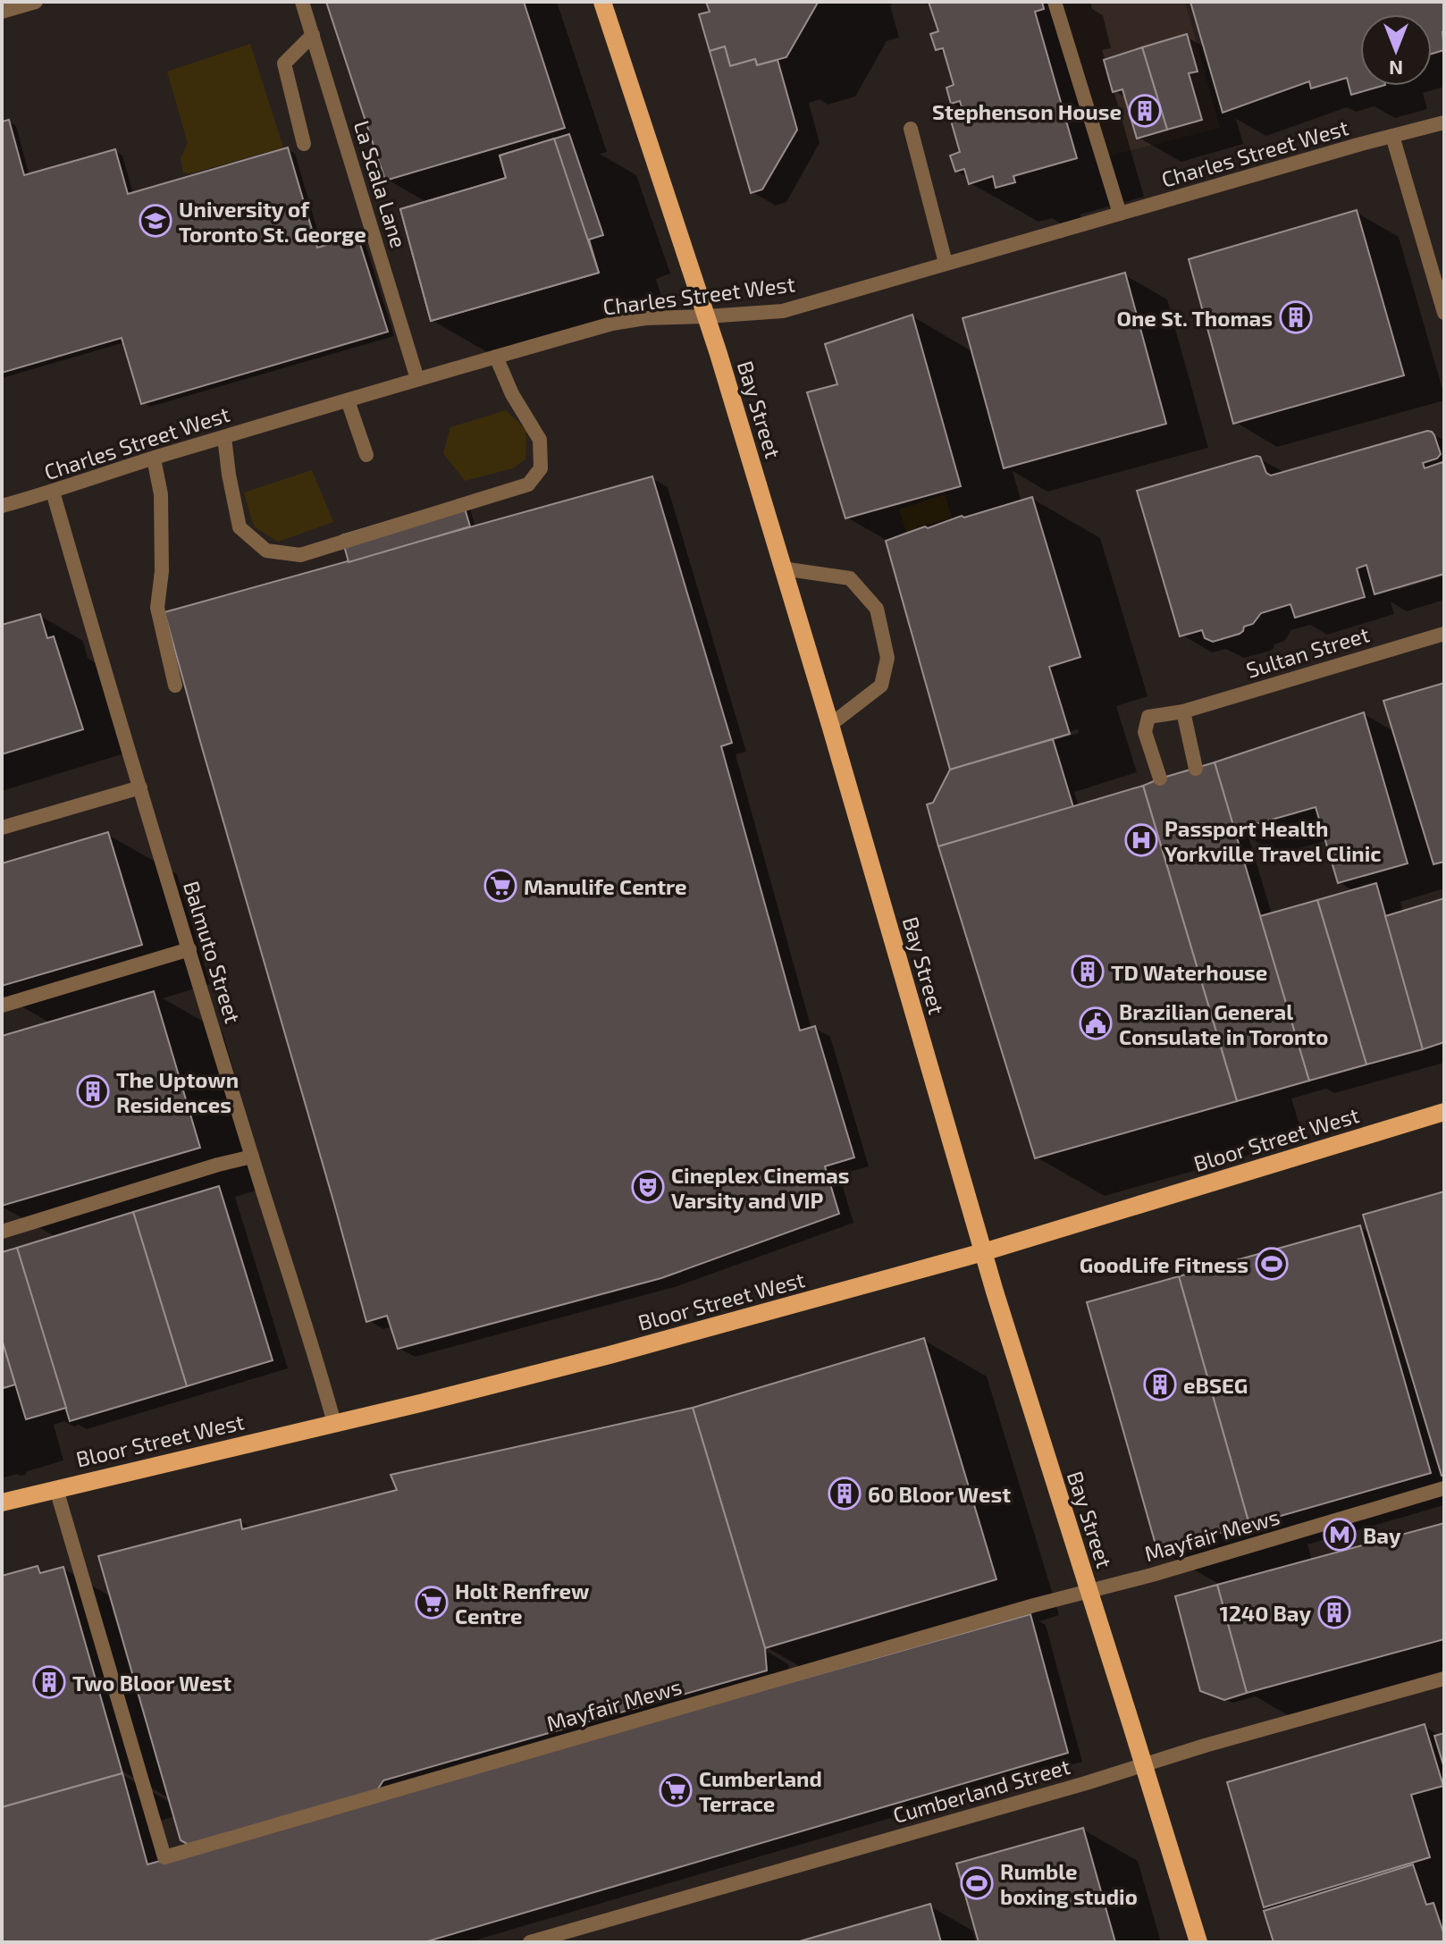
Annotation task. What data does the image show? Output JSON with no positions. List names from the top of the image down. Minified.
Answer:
{"streets":{"main road":["Bay Street","Bloor Street West"],"street":["Charles Street West","La Scala Lane","Sultan Street","Balmuto Street","Mayfair Mews","Cumberland Street"]},"crossings":[["Charles Street West","La Scala Lane"],["Charles Street West","Bay Street"],["Charles Street West","Balmuto Street"],["Bay Street","Bloor Street West"],["Bay Street","Mayfair Mews"],["Bay Street","Cumberland Street"],["Balmuto Street","Bloor Street West"],["Bloor Street West","Mayfair Mews"]],"places":{"building":["Stephenson House","One St. Thomas","TD Waterhouse","The Uptown Residences","eBSEG","60 Bloor West","1240 Bay","Two Bloor West"],"school or university":["University of Toronto St. George"],"hospital":["Passport Health Yorkville Travel Clinic"],"supermarket":["Manulife Centre","Holt Renfrew Centre","Cumberland Terrace"],"public building":["Brazilian General Consulate in Toronto"],"theatre":["Cineplex Cinemas Varsity and VIP"],"sports":["GoodLife Fitness","Rumble boxing studio"],"metro station":["Bay"]},"north":"bottom"}
